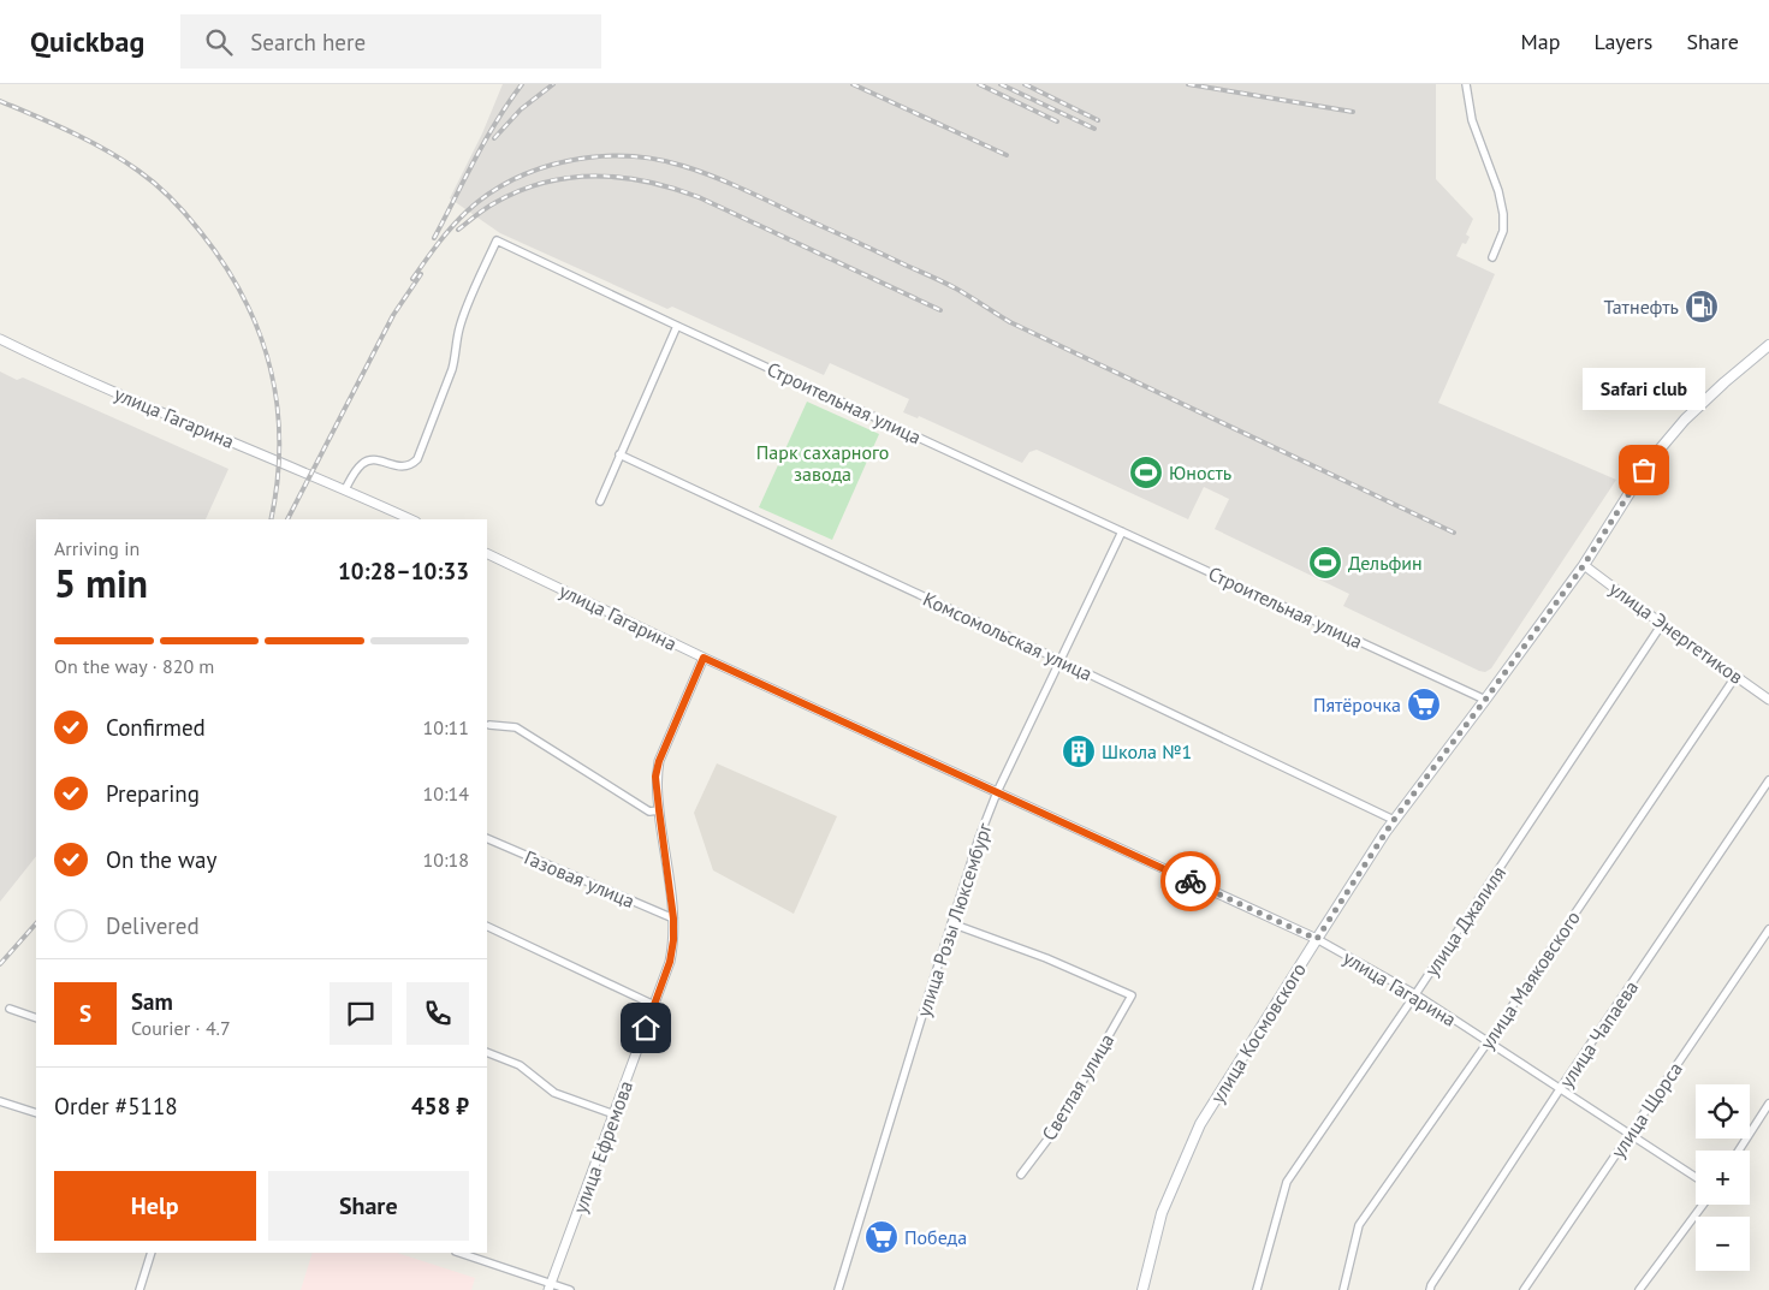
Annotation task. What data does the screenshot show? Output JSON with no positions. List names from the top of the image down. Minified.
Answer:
{"streets":{"main road":["улица Космовского"],"street":["Строительная улица","улица Гагарина","улица Энергетиков","Комсомольская улица","Газовая улица","улица Розы Люксембург","улица Джалиля","улица Маяковского","улица Чапаева","Светлая улица","улица Щорса","улица Ефремова"]},"crossings":[["Строительная улица","улица Гагарина"],["Строительная улица","улица Розы Люксембург"],["Строительная улица","улица Космовского"],["улица Гагарина","улица Розы Люксембург"],["улица Гагарина","улица Джалиля"],["улица Гагарина","улица Маяковского"],["улица Гагарина","улица Космовского"],["улица Гагарина","улица Чапаева"],["улица Гагарина","улица Щорса"],["улица Гагарина","улица Ефремова"],["улица Энергетиков","улица Джалиля"],["улица Энергетиков","улица Маяковского"],["улица Энергетиков","улица Космовского"],["Комсомольская улица","улица Розы Люксембург"],["Комсомольская улица","улица Космовского"],["Газовая улица","улица Ефремова"],["улица Розы Люксембург","Светлая улица"]],"parks":["Парк сахарного завода"],"places":{"fuel station":["Татнефть"],"other":["Safari club"],"sports":["Юность","Дельфин"],"supermarket":["Пятёрочка","Победа"],"building":["Школа №1"]},"page":{"header":"Quickbag","search":"Search here","nav":["Map","Layers","Share"],"bubble":"Safari club","heading":["5 min","Arriving in","10:28–10:33"],"panel":["Sam","Courier · 4.7","Order #5118","458 ₽"],"bar":"On the way · 820 m","list":[["Confirmed","10:11"],["Preparing","10:14"],["On the way","10:18"],"Delivered"],"round":"S","map_buttons":["+","−"],"buttons":["Help","Share"]}}
